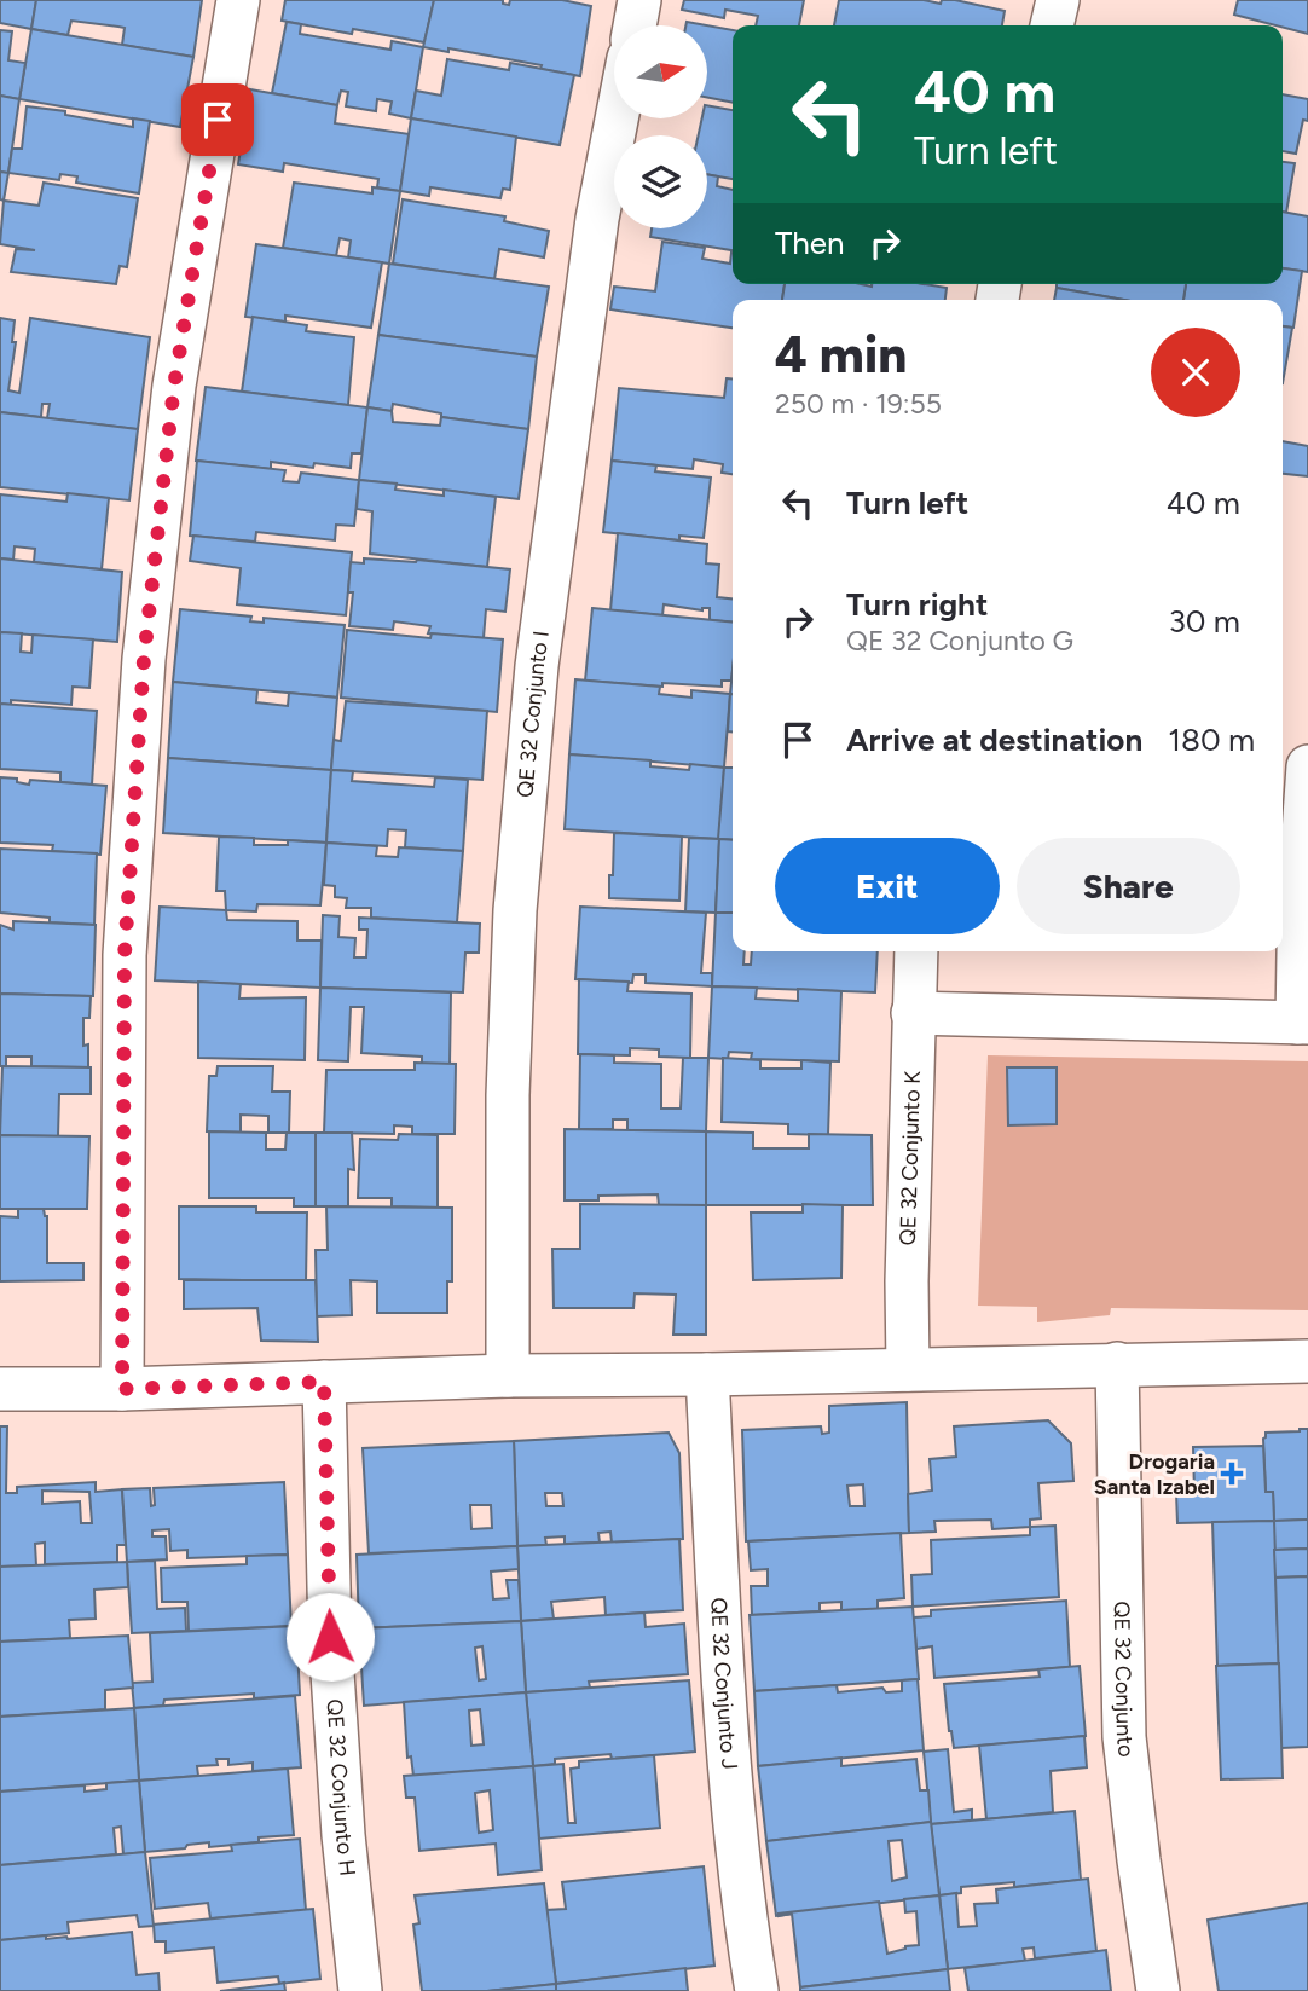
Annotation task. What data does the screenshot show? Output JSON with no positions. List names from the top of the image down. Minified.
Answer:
{"streets":{"street":["QE 32 Conjunto I","QE 32 Conjunto K","QE 32 Conjunto","QE 32 Conjunto J","QE 32 Conjunto H"]},"places":{"health":["Drogaria Santa Izabel"]},"north":"right","page":{"turn":["40 m","Turn left"],"then":"Then","heading":["4 min","250 m · 19:55"],"list":[{"name":"Turn left","value":"40 m"},{"name":"Turn right","note":"QE 32 Conjunto G","value":"30 m"},{"name":"Arrive at destination","value":"180 m"}],"buttons":["Exit","Share"]}}
